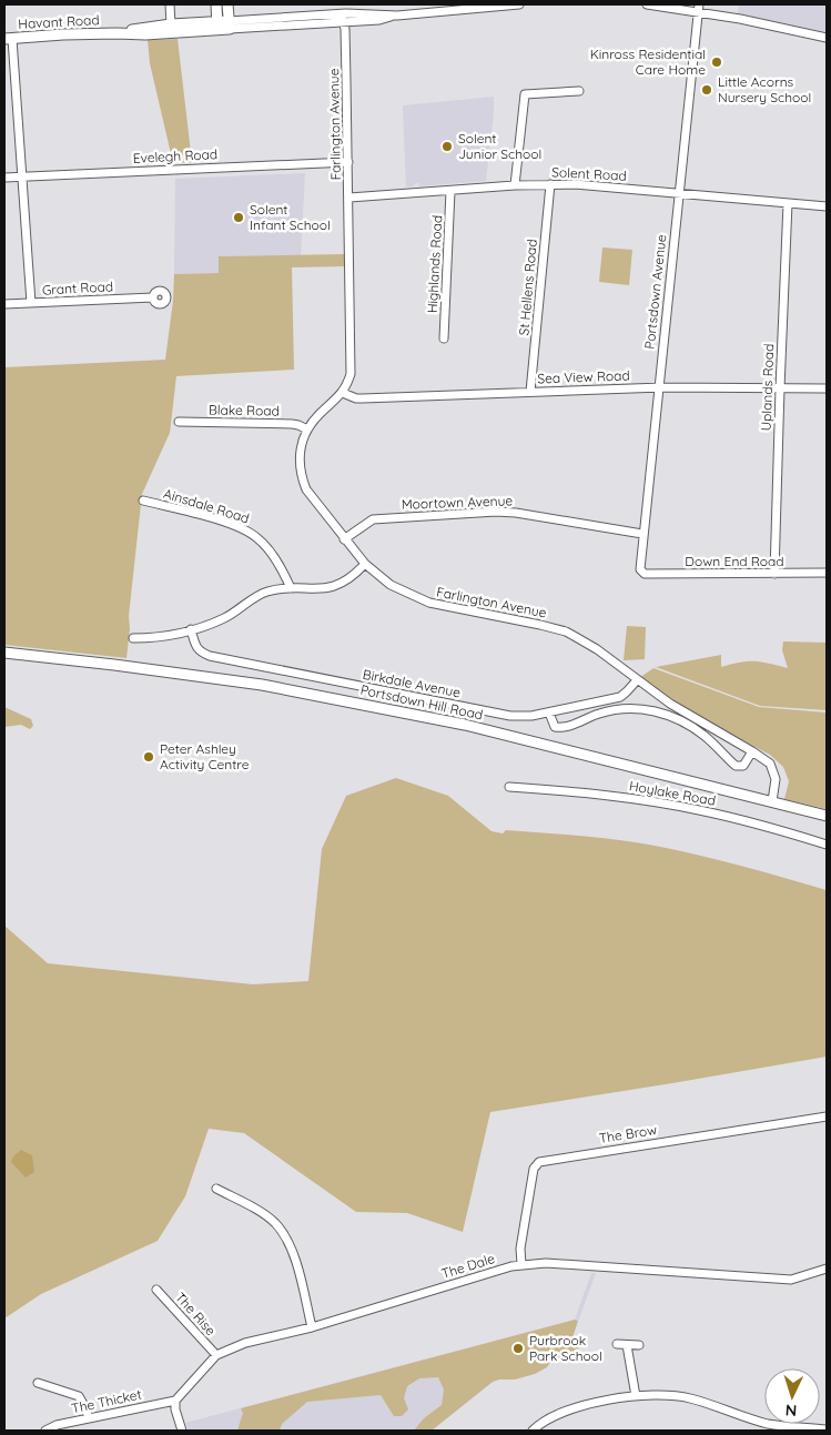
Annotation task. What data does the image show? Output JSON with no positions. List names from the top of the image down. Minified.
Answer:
{"streets":{"main road":["Havant Road","Portsdown Hill Road"],"street":["Farlington Avenue","Evelegh Road","Solent Road","Highlands Road","St Hellens Road","Grant Road","Portsdown Avenue","Sea View Road","Uplands Road","Blake Road","Moortown Avenue","Ainsdale Road","Down End Road","Birkdale Avenue","Hoylake Road","The Brow","The Dale","The Rise","The Thicket"]},"crossings":[["Havant Road","Farlington Avenue"],["Farlington Avenue","Evelegh Road"],["Farlington Avenue","Solent Road"],["Farlington Avenue","Sea View Road"],["Farlington Avenue","Blake Road"],["Farlington Avenue","Moortown Avenue"],["Farlington Avenue","Birkdale Avenue"],["Farlington Avenue","Portsdown Hill Road"],["Solent Road","Highlands Road"],["Solent Road","St Hellens Road"],["Solent Road","Portsdown Avenue"],["Solent Road","Uplands Road"],["St Hellens Road","Sea View Road"],["Portsdown Avenue","Sea View Road"],["Portsdown Avenue","Moortown Avenue"],["Portsdown Avenue","Down End Road"],["Sea View Road","Uplands Road"],["Uplands Road","Down End Road"],["The Brow","The Dale"],["The Dale","The Rise"],["The Dale","The Thicket"]],"places":["Kinross Residential Care Home","Little Acorns Nursery School","Solent Junior School","Solent Infant School","Peter Ashley Activity Centre","Purbrook Park School"],"north":"bottom"}
